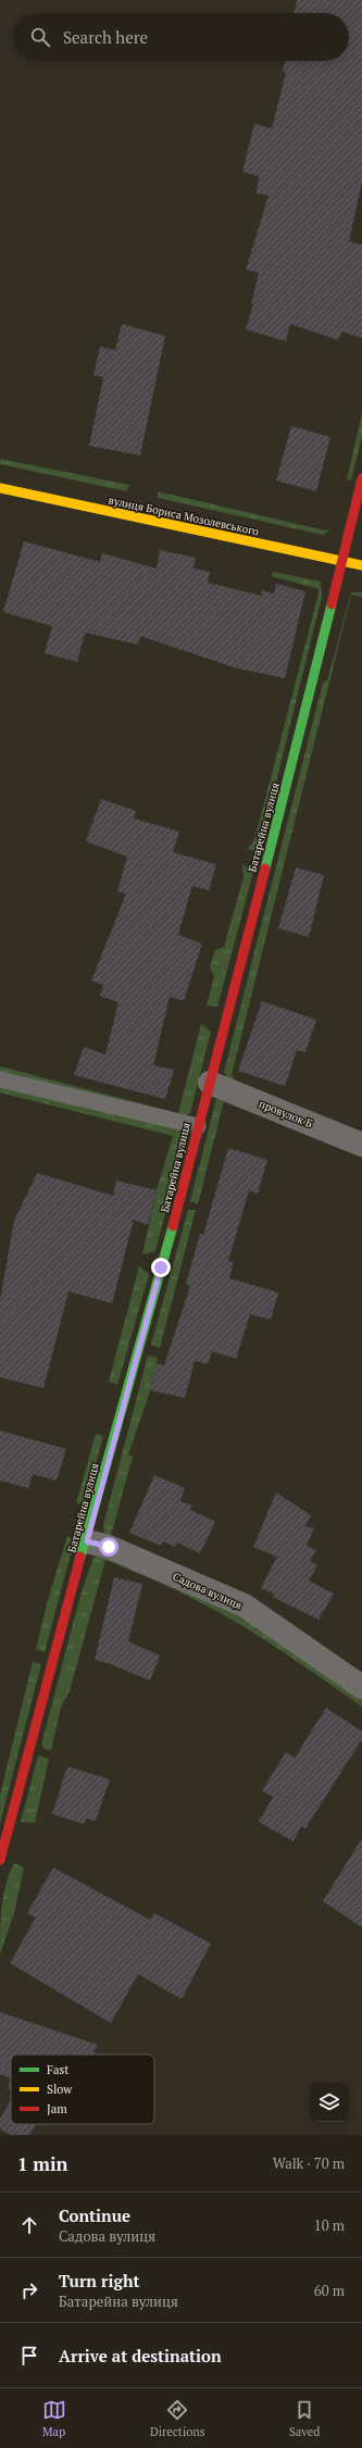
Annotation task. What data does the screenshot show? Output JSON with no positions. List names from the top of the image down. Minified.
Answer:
{"streets":{"street":["вулиця Бориса Мозолевського","Батарейна вулиця","провулок Б","Садова вулиця"]},"crossings":[["вулиця Бориса Мозолевського","Батарейна вулиця"],["Батарейна вулиця","провулок Б"],["Батарейна вулиця","Садова вулиця"]],"legend":["Fast","Slow","Jam"],"page":{"search":"Search here","heading":["1 min","Walk · 70 m"],"list":[["Continue","Садова вулиця","10 m"],["Turn right","Батарейна вулиця","60 m"],"Arrive at destination"],"nav":["Map","Directions","Saved"]}}
